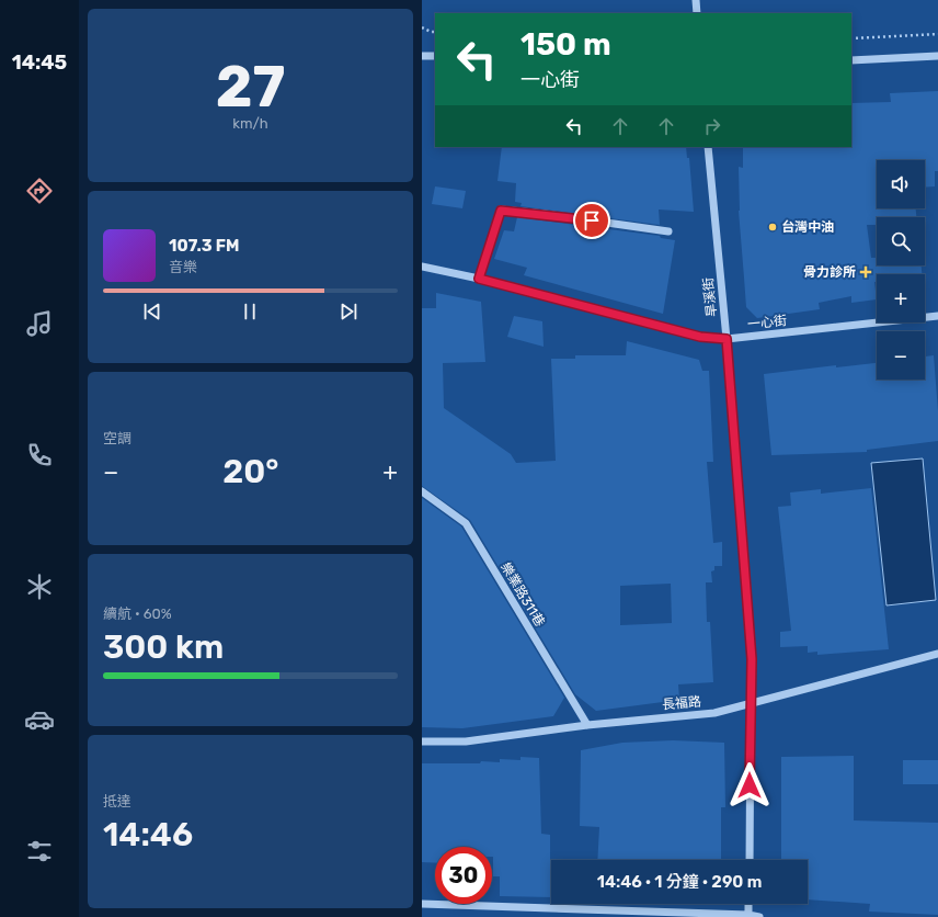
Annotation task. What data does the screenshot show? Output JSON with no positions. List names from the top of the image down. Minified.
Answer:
{"streets":{"street":["旱溪街","一心街","樂業路311巷","長福路"]},"crossings":[["旱溪街","一心街"],["旱溪街","長福路"],["樂業路311巷","長福路"]],"places":{"other":["台灣中油"],"health":["骨力診所"]},"page":{"tabs":"14:45","tile":[["27","km/h"],"空調",["續航 · 60%","300 km"],["抵達","14:46"]],"turn":["150 m","一心街"],"map_buttons":["+","−"],"song":["107.3 FM","音樂"],"heat":["−","20°","+"],"limit":"30","trip":"14:46 · 1 分鐘 · 290 m"}}
